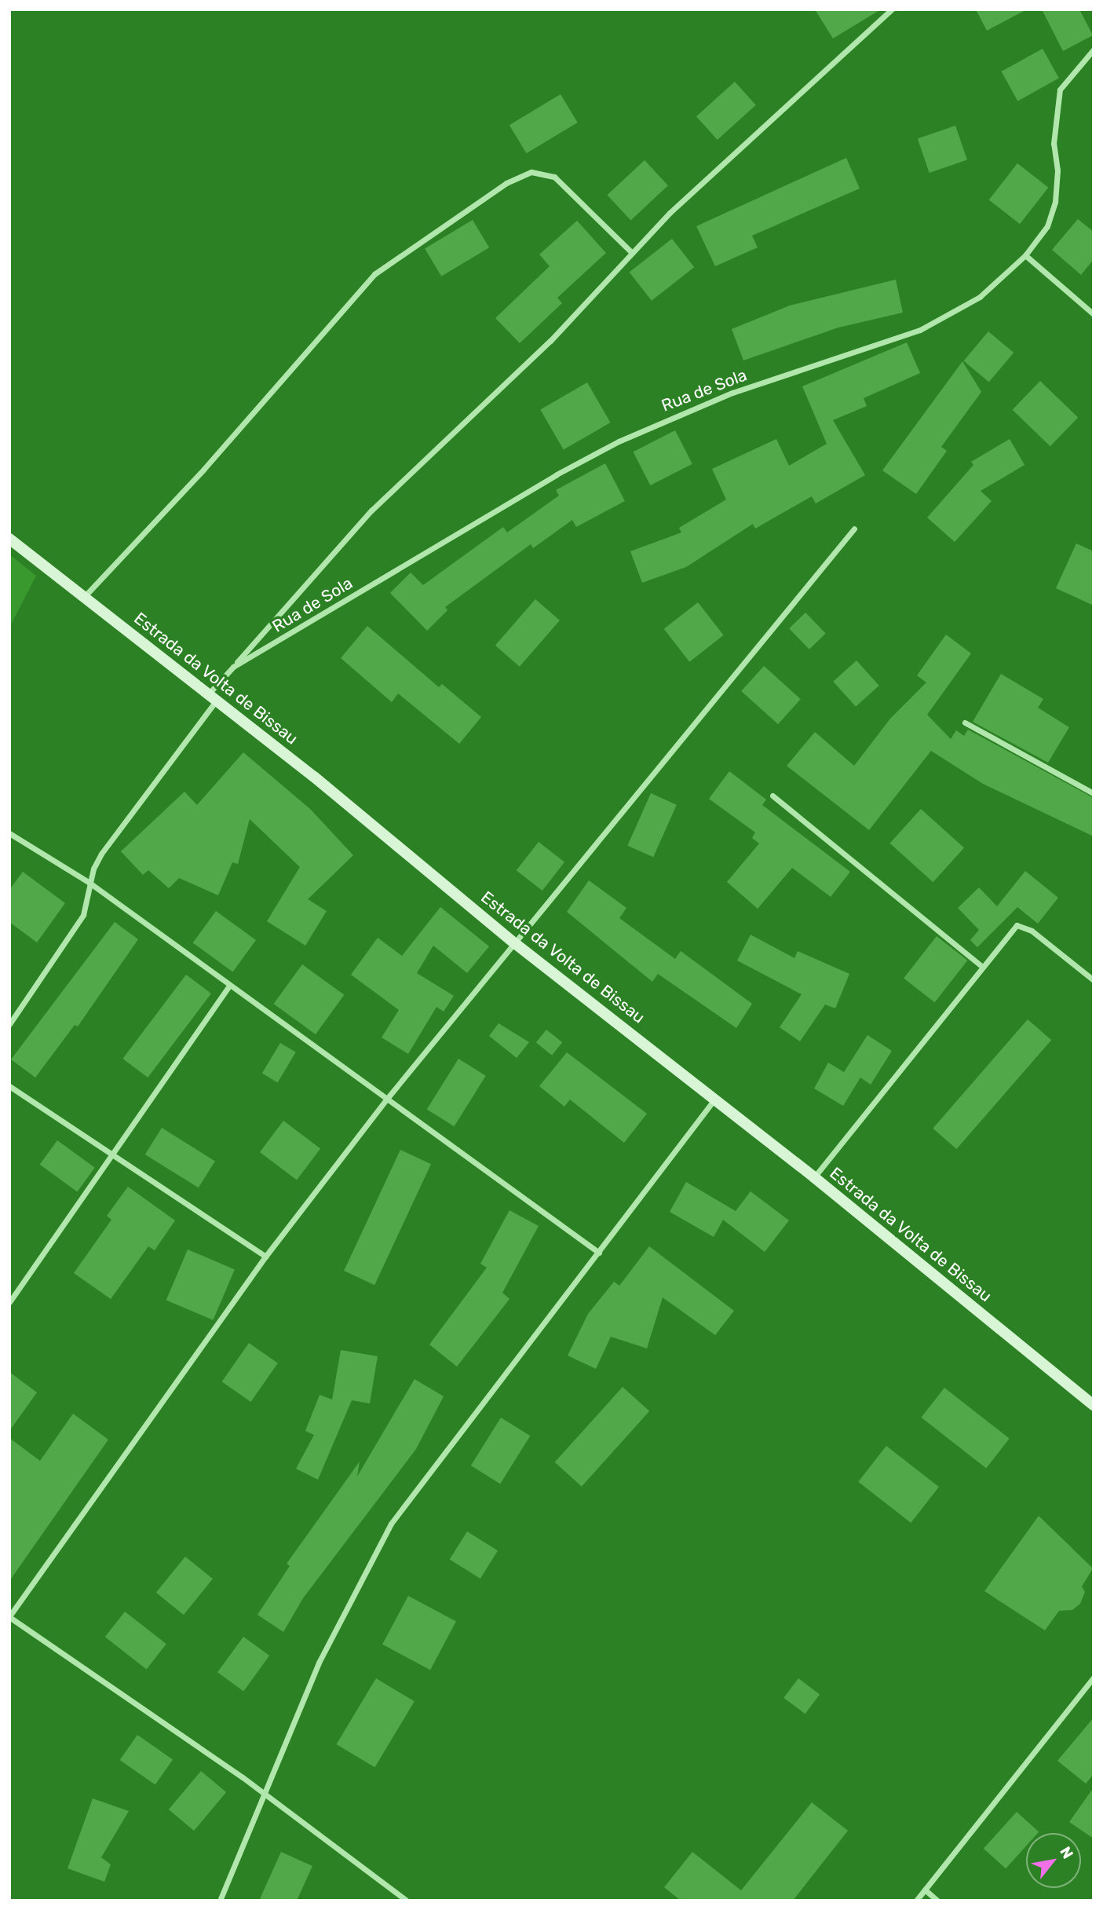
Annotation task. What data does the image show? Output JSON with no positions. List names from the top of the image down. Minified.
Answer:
{"streets":{"main road":["Estrada da Volta de Bissau"],"street":["Rua de Sola"]},"crossings":[["Rua de Sola","Estrada da Volta de Bissau"]],"north":"top right"}
